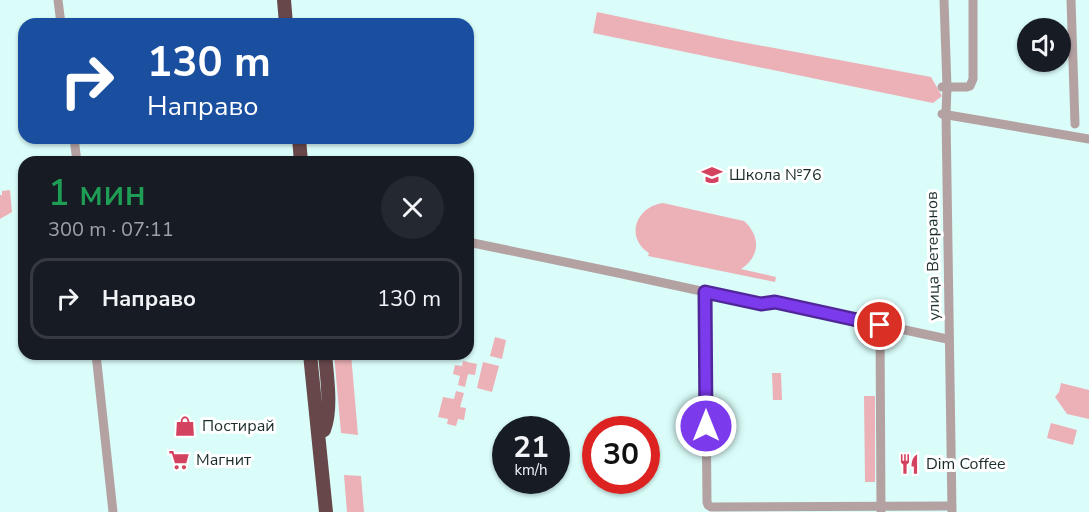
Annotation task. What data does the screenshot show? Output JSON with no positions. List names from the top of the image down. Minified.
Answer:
{"streets":{"street":["улица Ветеранов"]},"places":{"school or university":["Школа №76"],"shop":["Постирай"],"supermarket":["Магнит"],"restaurant":["Dim Coffee"]},"page":{"turn":["130 m","Направо"],"heading":["1 мин","300 m · 07:11"],"list":[{"name":"Направо","value":"130 m"}],"speed":"21 km/h","limit":"30"}}
